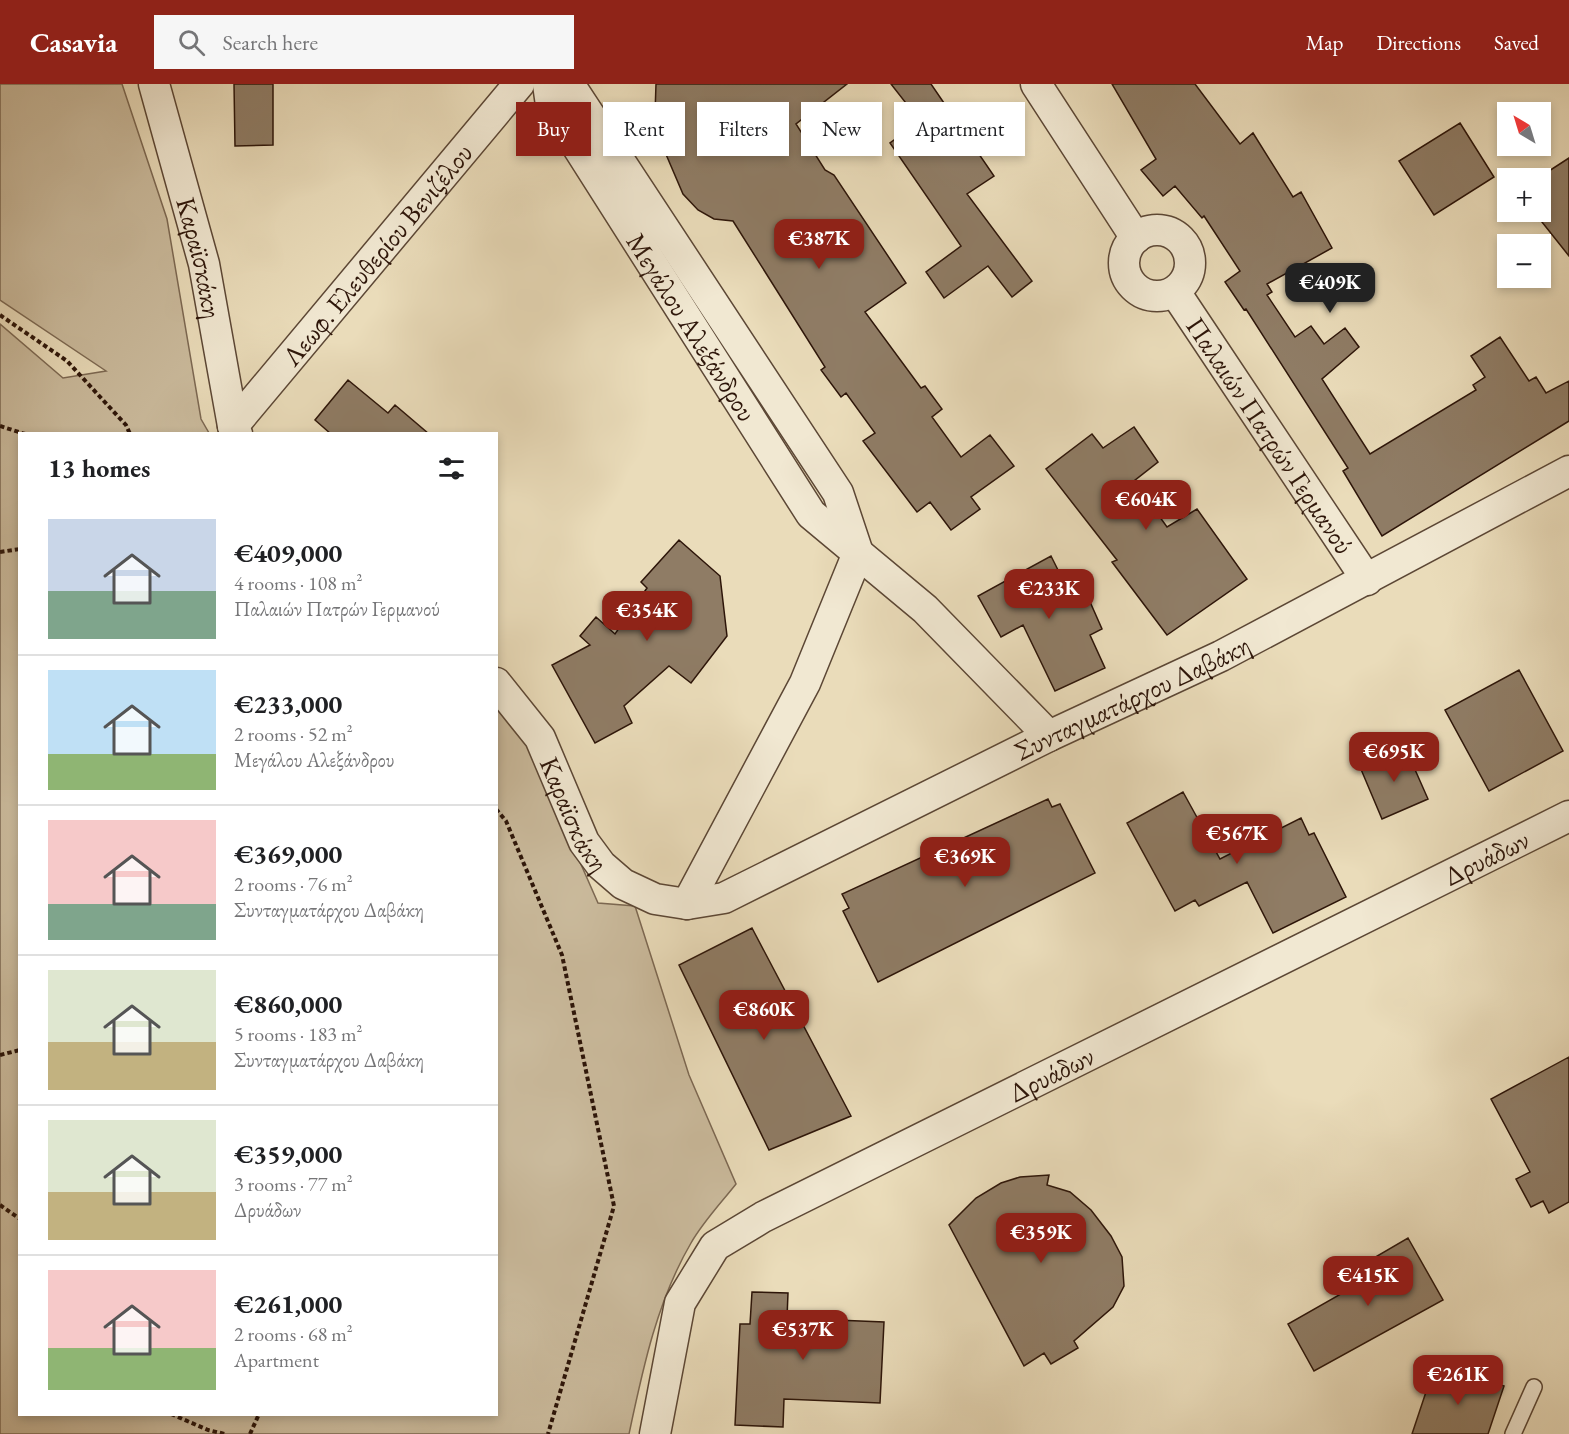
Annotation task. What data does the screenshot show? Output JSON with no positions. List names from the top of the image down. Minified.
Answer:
{"streets":{"street":["Λεωφ. Ελευθερίου Βενιζέλου","Καραϊσκάκη","Μεγάλου Αλεξάνδρου","Παλαιών Πατρών Γερμανού","Συνταγματάρχου Δαβάκη","Δρυάδων"]},"crossings":[["Λεωφ. Ελευθερίου Βενιζέλου","Καραϊσκάκη"],["Καραϊσκάκη","Συνταγματάρχου Δαβάκη"],["Μεγάλου Αλεξάνδρου","Συνταγματάρχου Δαβάκη"],["Παλαιών Πατρών Γερμανού","Συνταγματάρχου Δαβάκη"]],"north":"top left","page":{"header":"Casavia","search":"Search here","nav":["Map","Directions","Saved"],"map_buttons":["+","−"],"chip":["Buy","Rent","Filters","New","Apartment"],"price":["€387K","€409K","€604K","€233K","€354K","€695K","€567K","€369K","€860K","€359K","€415K","€537K","€261K"],"heading":"13 homes","list":[{"name":"€409,000","note":"4 rooms · 108 m² · Παλαιών Πατρών Γερμανού"},{"name":"€233,000","note":"2 rooms · 52 m² · Μεγάλου Αλεξάνδρου"},{"name":"€369,000","note":"2 rooms · 76 m² · Συνταγματάρχου Δαβάκη"},{"name":"€860,000","note":"5 rooms · 183 m² · Συνταγματάρχου Δαβάκη"},{"name":"€359,000","note":"3 rooms · 77 m² · Δρυάδων"},{"name":"€261,000","note":"2 rooms · 68 m² · Apartment"}]}}
